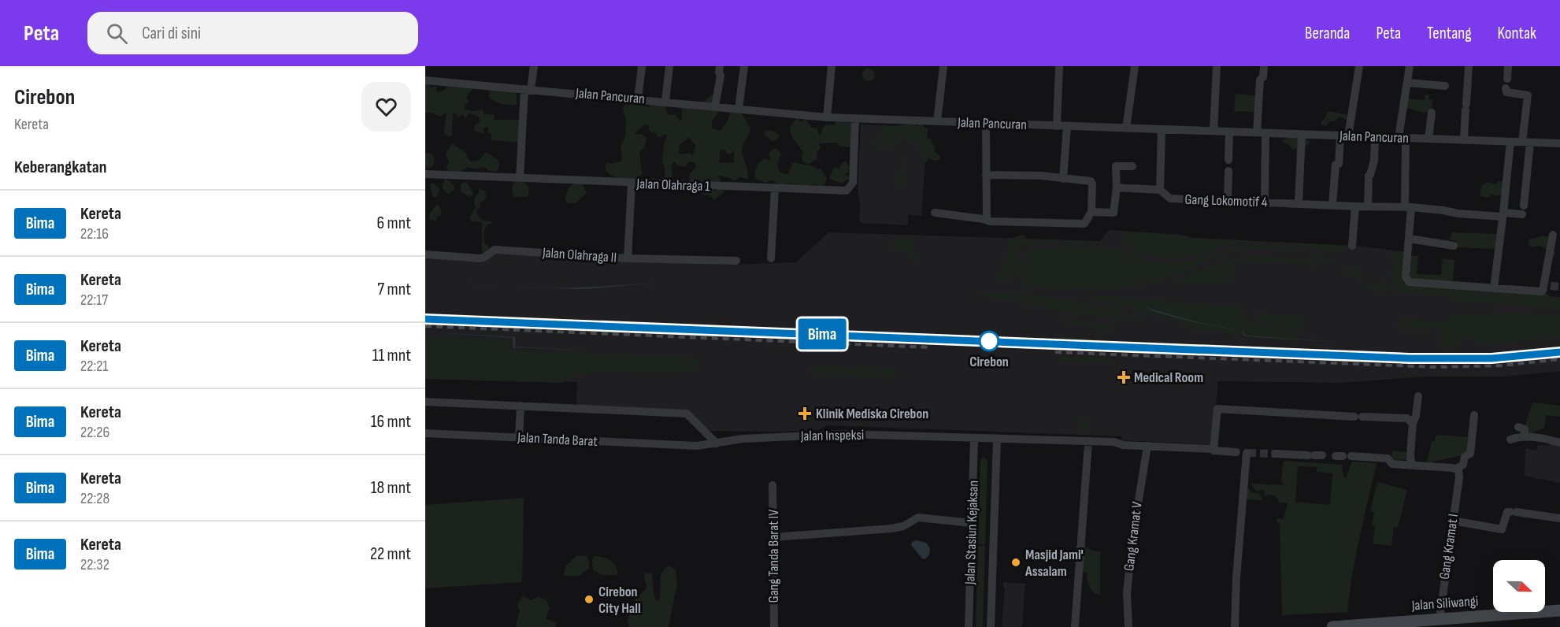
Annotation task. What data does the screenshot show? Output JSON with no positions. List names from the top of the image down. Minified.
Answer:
{"streets":{"main road":["Jalan Siliwangi"],"street":["Jalan Pancuran","Jalan Olahraga 1","Gang Lokomotif 4","Jalan Olahraga II","Jalan Inspeksi","Jalan Tanda Barat","Jalan Stasiun Kejaksan","Gang Kramat V","Gang Kramat I","Gang Tanda Barat IV"]},"crossings":[["Jalan Pancuran","Jalan Olahraga 1"],["Jalan Pancuran","Gang Lokomotif 4"],["Jalan Inspeksi","Jalan Tanda Barat"],["Jalan Inspeksi","Jalan Stasiun Kejaksan"],["Jalan Inspeksi","Gang Kramat V"],["Gang Kramat I","Jalan Siliwangi"]],"places":{"other":["Cirebon","Masjid Jami' Assalam","Cirebon City Hall"],"health":["Medical Room","Klinik Mediska Cirebon"]},"north":"right","page":{"header":"Peta","search":"Cari di sini","nav":["Beranda","Peta","Tentang","Kontak"],"heading":[["Cirebon","Kereta"],"Keberangkatan"],"on_map":"Bima","list":[{"mark":"Bima","name":"Kereta","note":"22:16","value":"6 mnt"},{"mark":"Bima","name":"Kereta","note":"22:17","value":"7 mnt"},{"mark":"Bima","name":"Kereta","note":"22:21","value":"11 mnt"},{"mark":"Bima","name":"Kereta","note":"22:26","value":"16 mnt"},{"mark":"Bima","name":"Kereta","note":"22:28","value":"18 mnt"},{"mark":"Bima","name":"Kereta","note":"22:32","value":"22 mnt"}]}}
